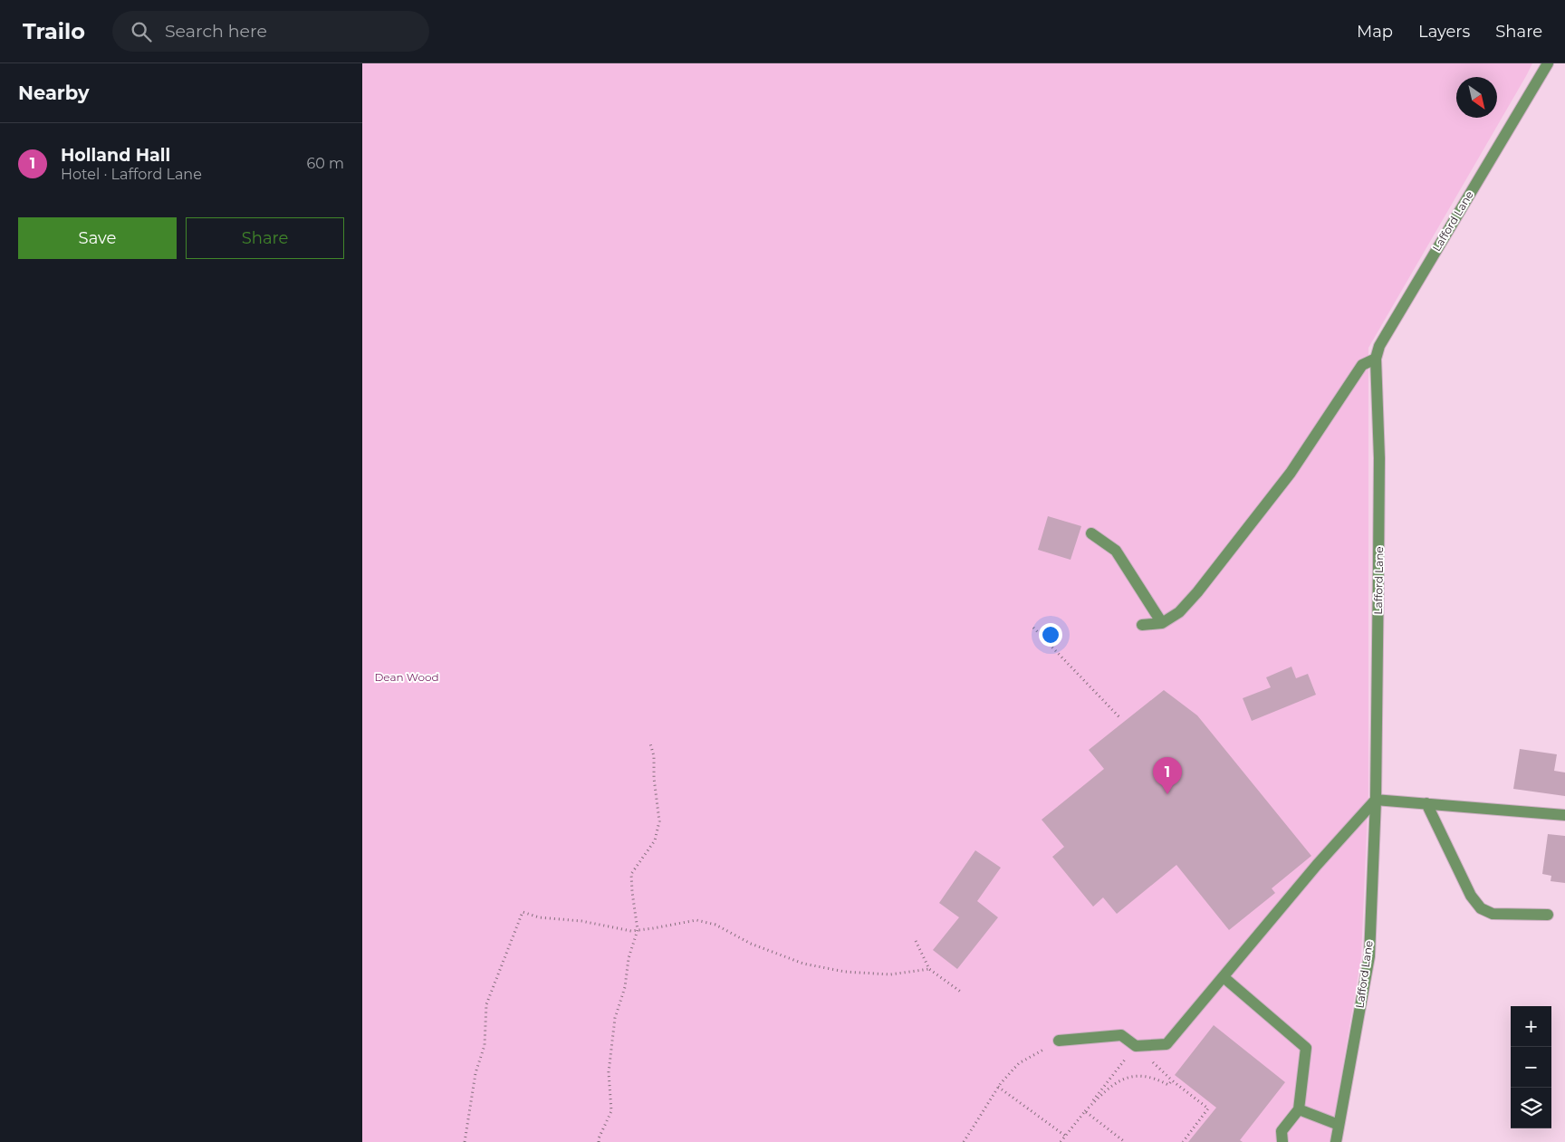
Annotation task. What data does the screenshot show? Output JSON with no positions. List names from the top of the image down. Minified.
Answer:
{"streets":{"street":["Lafford Lane"]},"parks":["Dean Wood"],"north":"bottom right","page":{"header":"Trailo","search":"Search here","nav":["Map","Layers","Share"],"heading":"Nearby","list":[{"mark":"1","name":"Holland Hall","note":"Hotel · Lafford Lane","value":"60 m"}],"buttons":["Save","Share"],"pins":"1","map_buttons":["+","−"]}}
